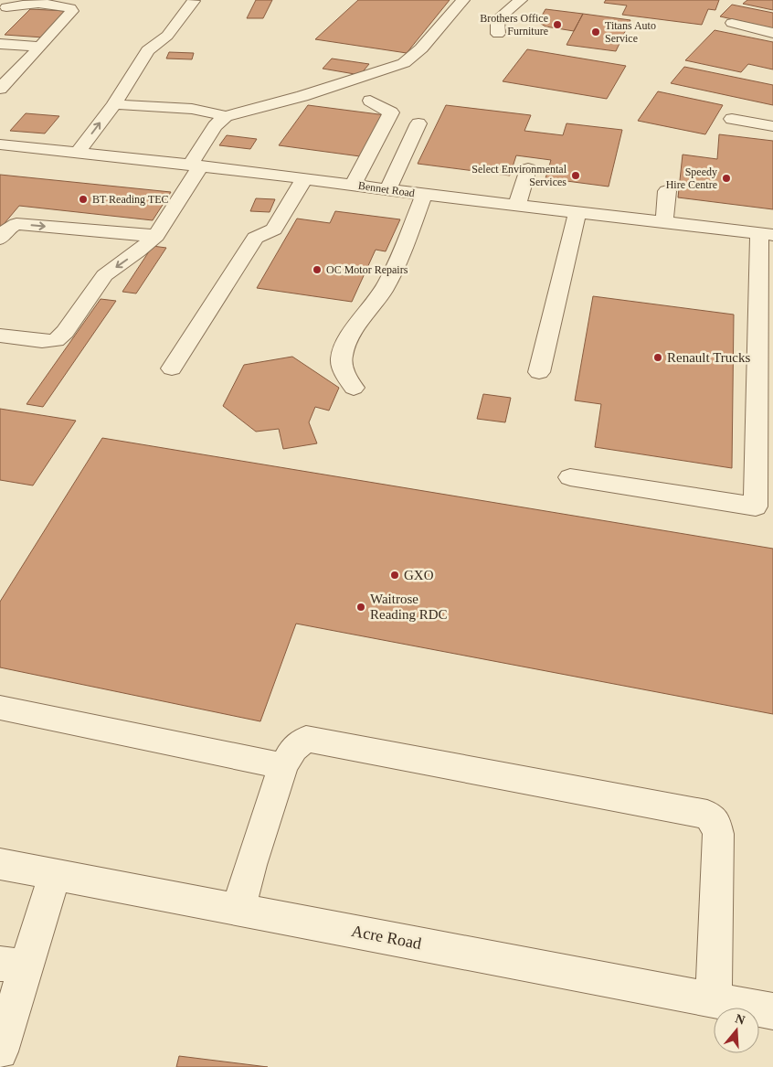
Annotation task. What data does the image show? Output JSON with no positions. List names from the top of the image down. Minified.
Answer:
{"streets":{"street":["Bennet Road","Acre Road"]},"places":["Brothers Office Furniture","Titans Auto Service","Select Environmental Services","Speedy Hire Centre","BT Reading TEC","OC Motor Repairs","Renault Trucks","GXO","Waitrose Reading RDC"],"north":"top"}
